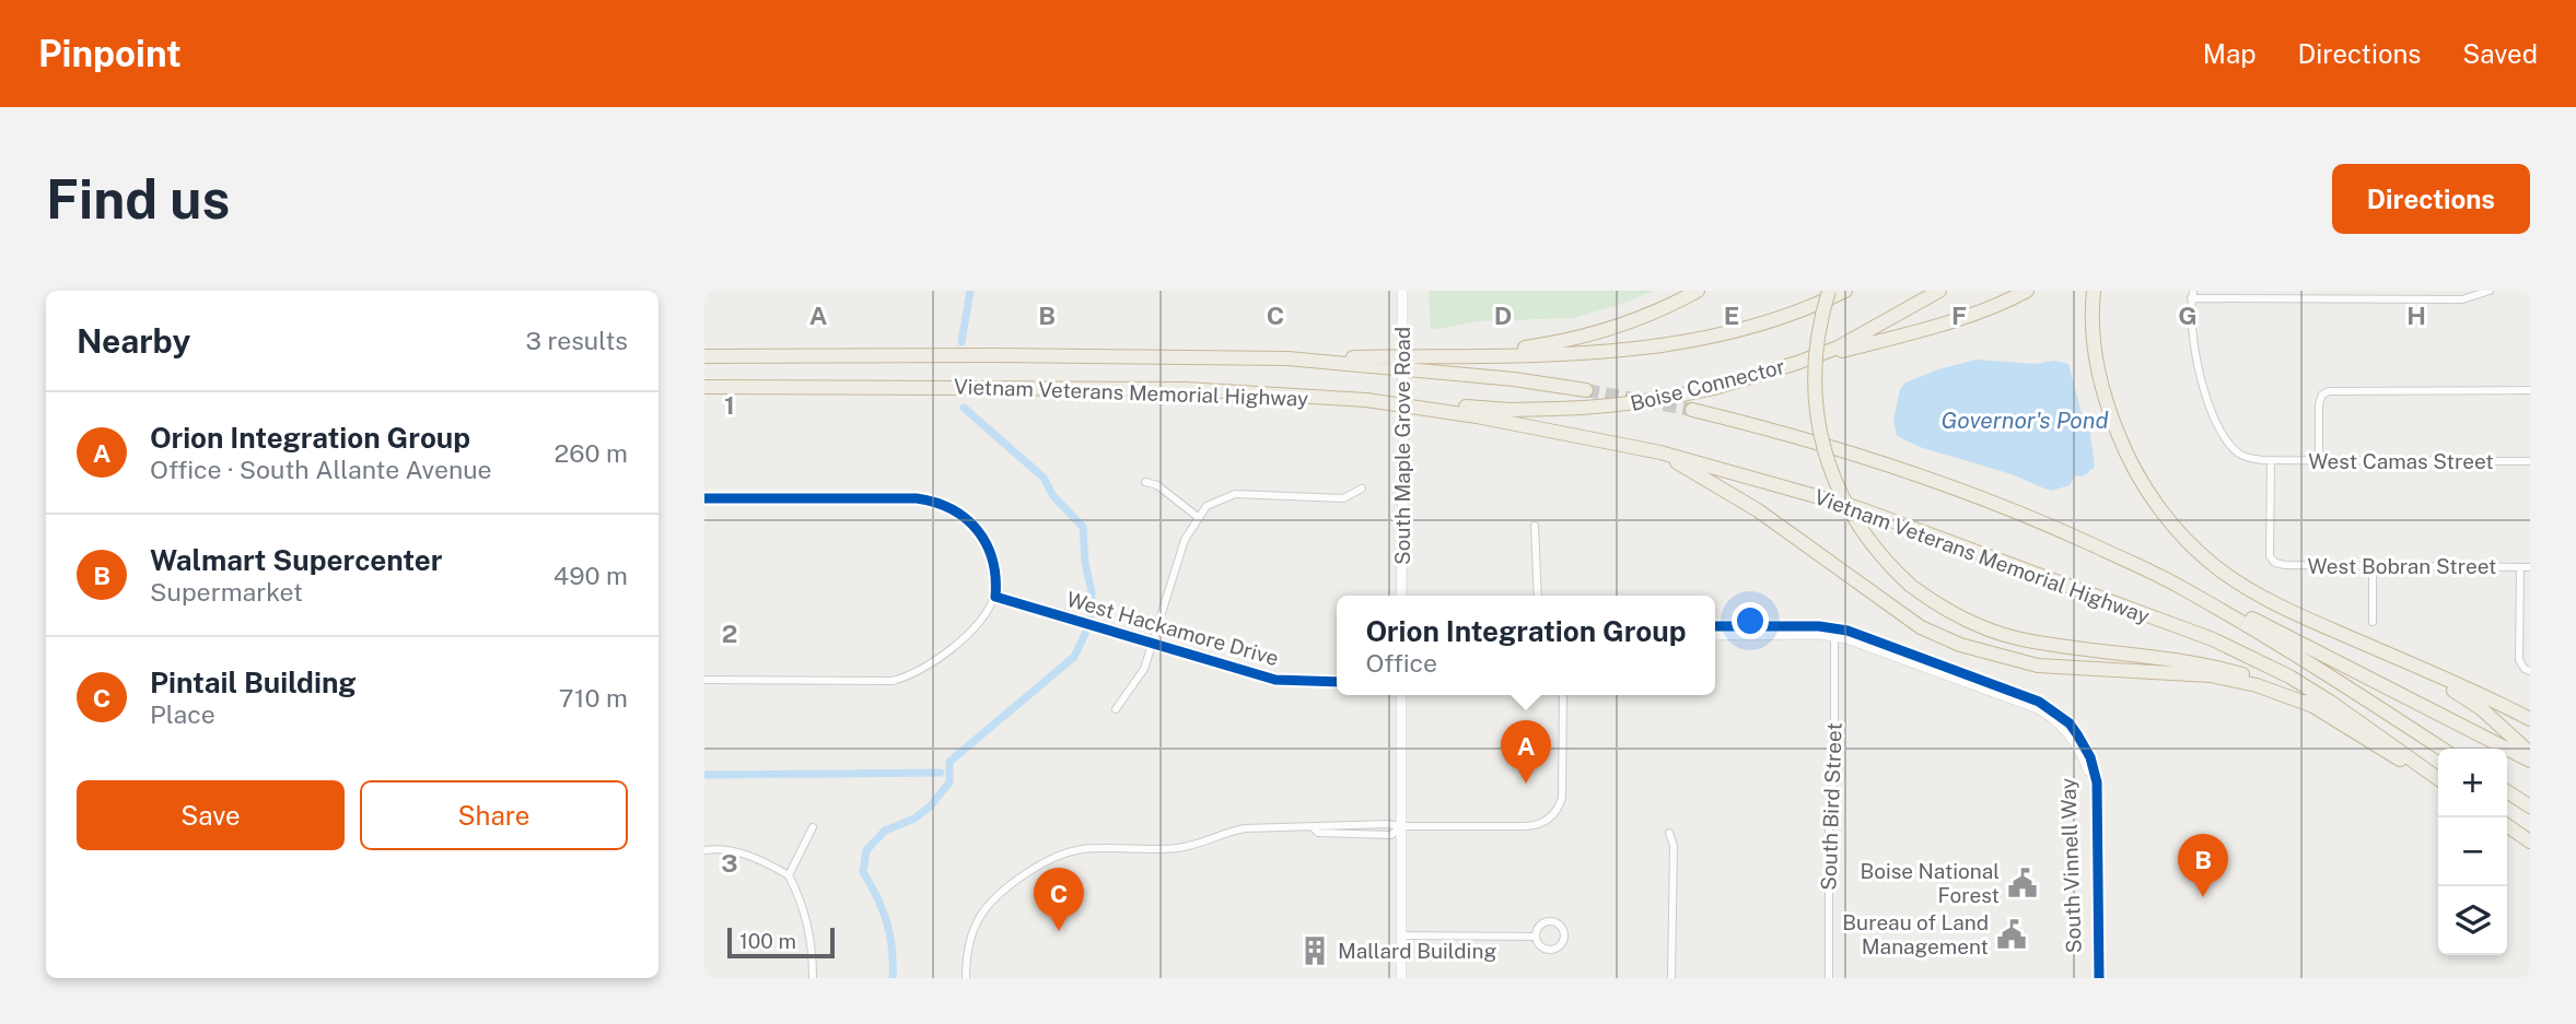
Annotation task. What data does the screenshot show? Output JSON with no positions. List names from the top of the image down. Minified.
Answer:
{"streets":{"highway":["Boise Connector","Vietnam Veterans Memorial Highway"],"street":["South Maple Grove Road","West Camas Street","West Bobran Street","West Hackamore Drive","South Bird Street","South Vinnell Way"]},"crossings":[["Boise Connector","Vietnam Veterans Memorial Highway"],["West Camas Street","West Bobran Street"]],"water":["Governor's Pond"],"places":{"public building":["Boise National Forest","Bureau of Land Management"],"building":["Mallard Building"]},"scale_bar":"100 m","page":{"header":"Pinpoint","nav":["Map","Directions","Saved"],"buttons":["Directions",["Save","Share"]],"title":"Find us","heading":["Nearby","3 results"],"list":[{"mark":"A","name":"Orion Integration Group","note":"Office · South Allante Avenue","value":"260 m"},{"mark":"B","name":"Walmart Supercenter","note":"Supermarket","value":"490 m"},{"mark":"C","name":"Pintail Building","note":"Place","value":"710 m"}],"popup":["Orion Integration Group","Office"],"pins":["A","B","C"],"map_buttons":["+","−"],"scale":"100 m"},"grid":{"columns":["A","B","C","D","E","F","G","H"],"rows":["1","2","3"]}}
